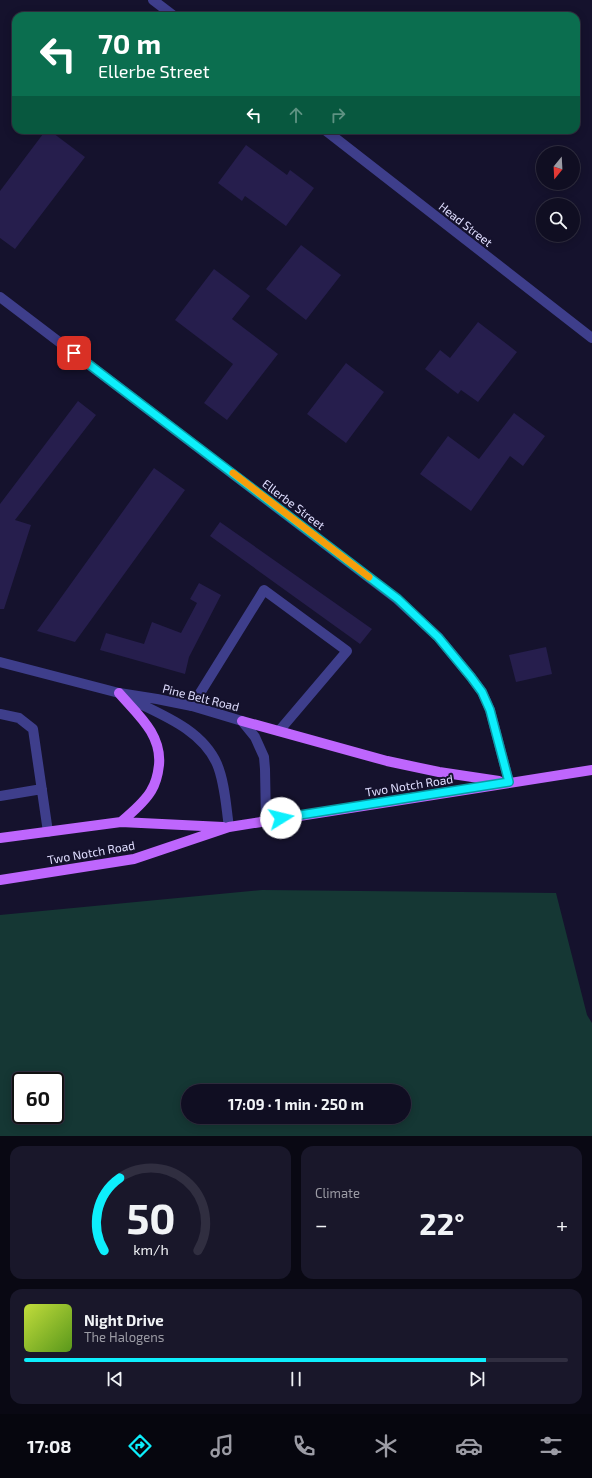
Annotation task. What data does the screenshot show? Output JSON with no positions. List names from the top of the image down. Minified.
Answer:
{"streets":{"main road":["Two Notch Road"],"street":["Head Street","Ellerbe Street","Pine Belt Road"]},"crossings":[["Ellerbe Street","Two Notch Road"],["Pine Belt Road","Two Notch Road"]],"north":"bottom","page":{"turn":["70 m","Ellerbe Street"],"limit":"60","trip":"17:09 · 1 min · 250 m","tile":"Climate","heat":["−","22°","+"],"song":["Night Drive","The Halogens"],"tabs":"17:08","gauge":["50","km/h"]}}
